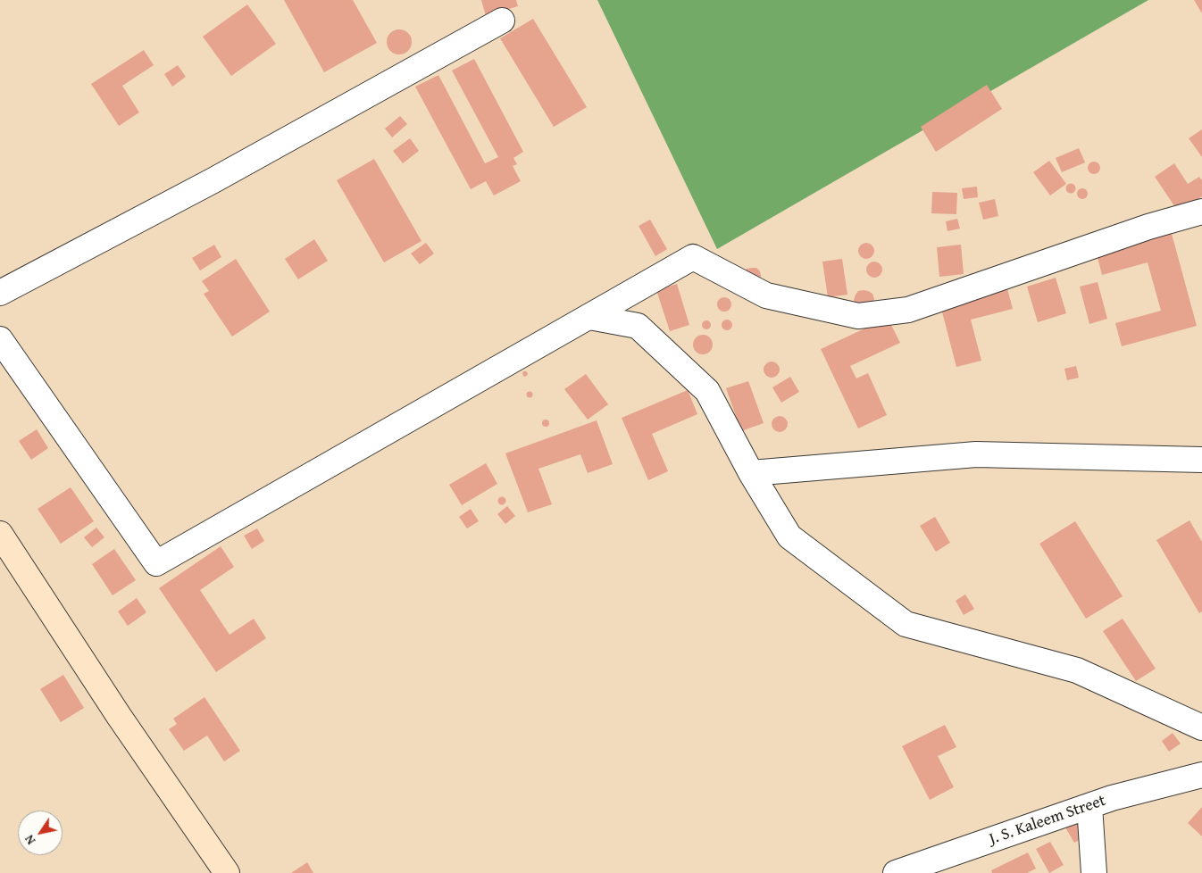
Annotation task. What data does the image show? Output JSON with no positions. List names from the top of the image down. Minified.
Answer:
{"streets":{"street":["J. S. Kaleem Street"]},"north":"bottom left"}
